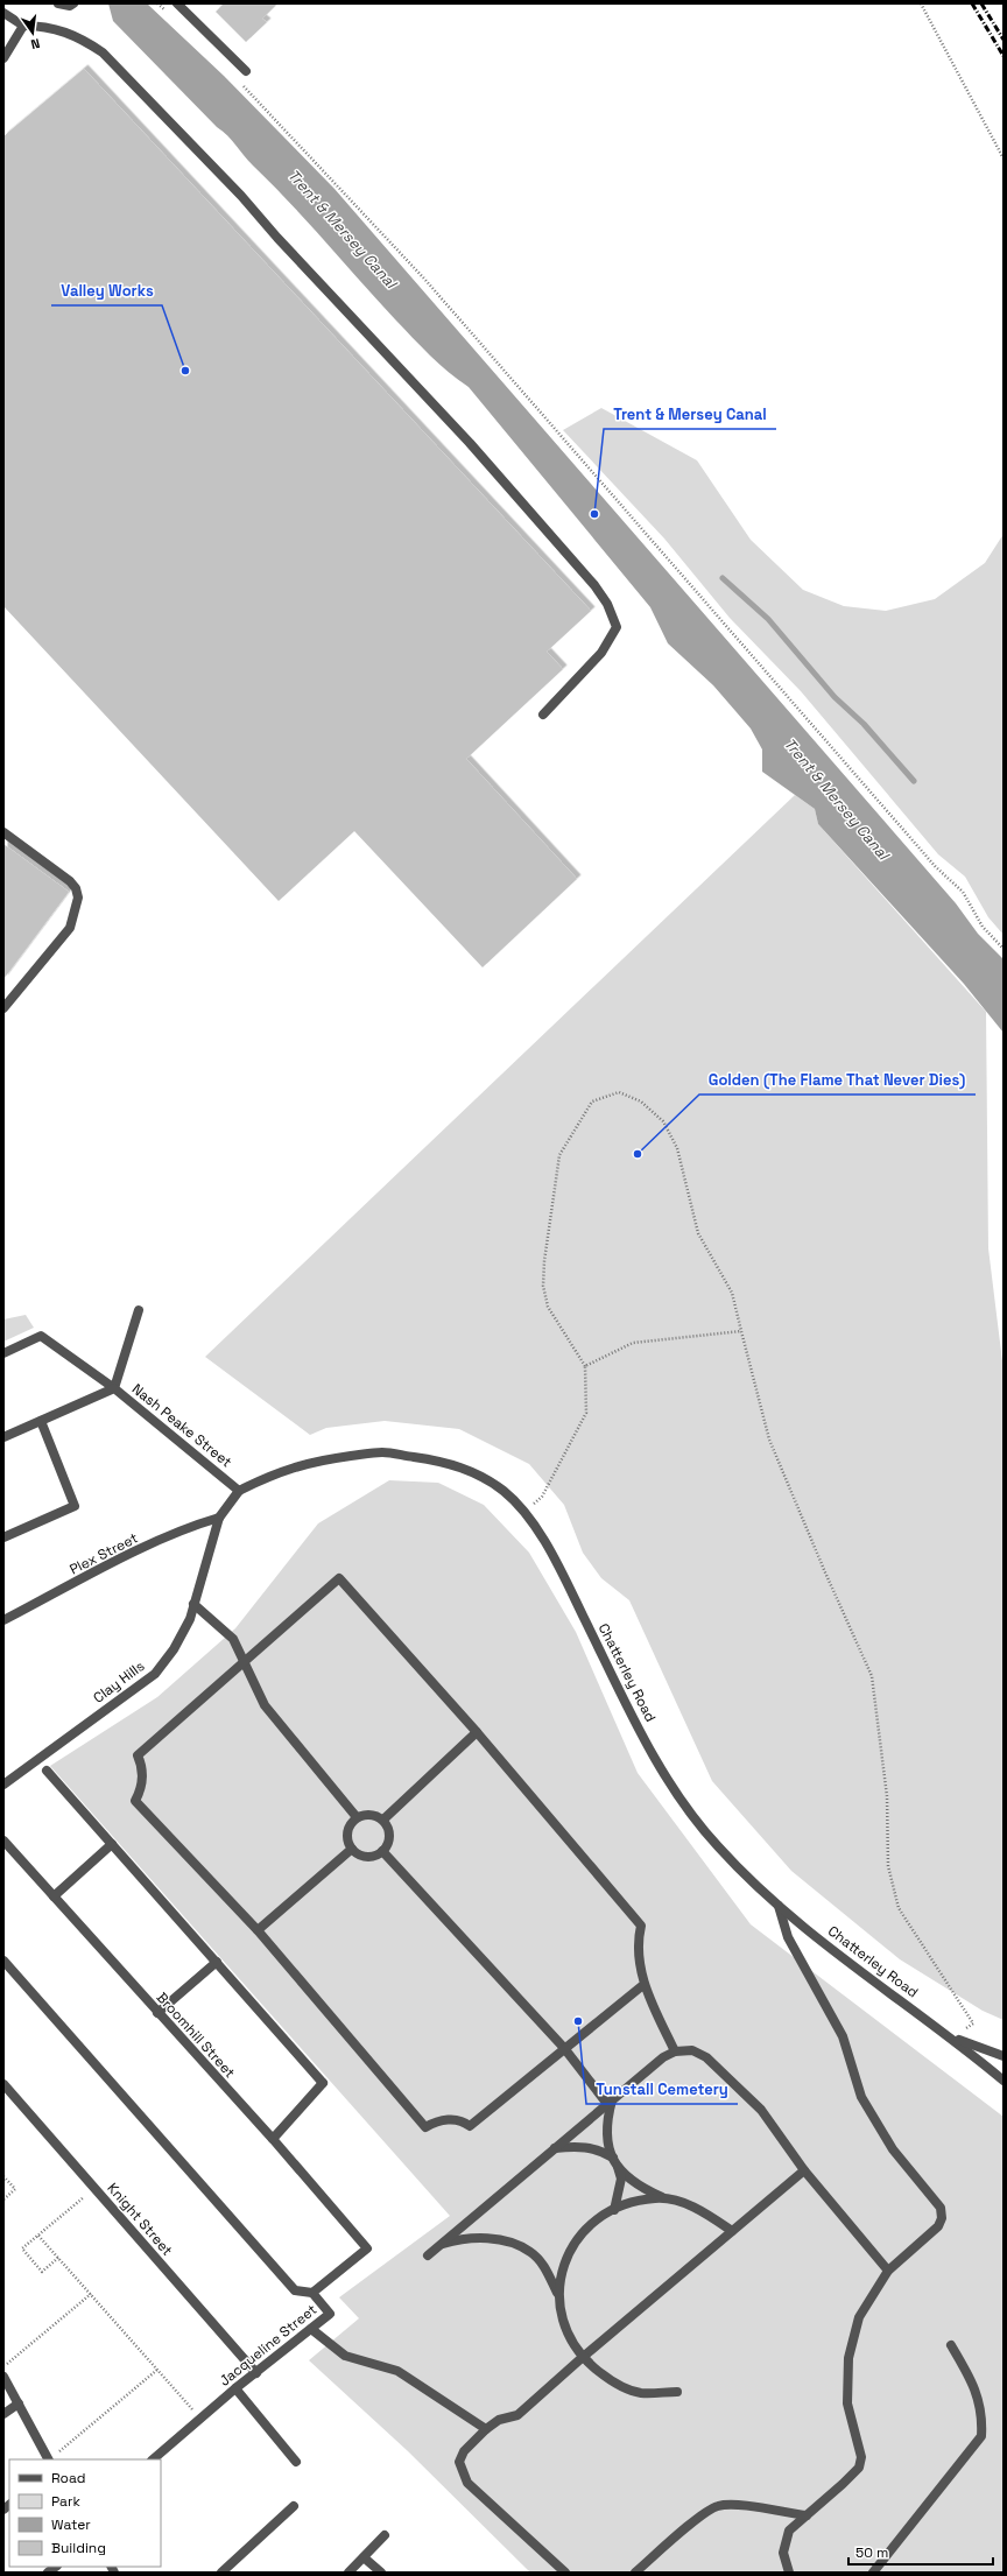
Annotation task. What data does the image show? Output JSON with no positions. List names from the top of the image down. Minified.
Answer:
{"streets":{"street":["Nash Peake Street","Plex Street","Chatterley Road","Clay Hills","Broomhill Street","Knight Street","Jacqueline Street"]},"crossings":[["Nash Peake Street","Chatterley Road"],["Nash Peake Street","Clay Hills"],["Plex Street","Clay Hills"],["Chatterley Road","Clay Hills"],["Broomhill Street","Jacqueline Street"],["Knight Street","Jacqueline Street"]],"water":["Trent & Mersey Canal"],"places":["Valley Works","Trent & Mersey Canal","Golden (The Flame That Never Dies)","Tunstall Cemetery"],"legend":["Road","Park","Water","Building"],"scale_bar":"50 m","north":"bottom"}
